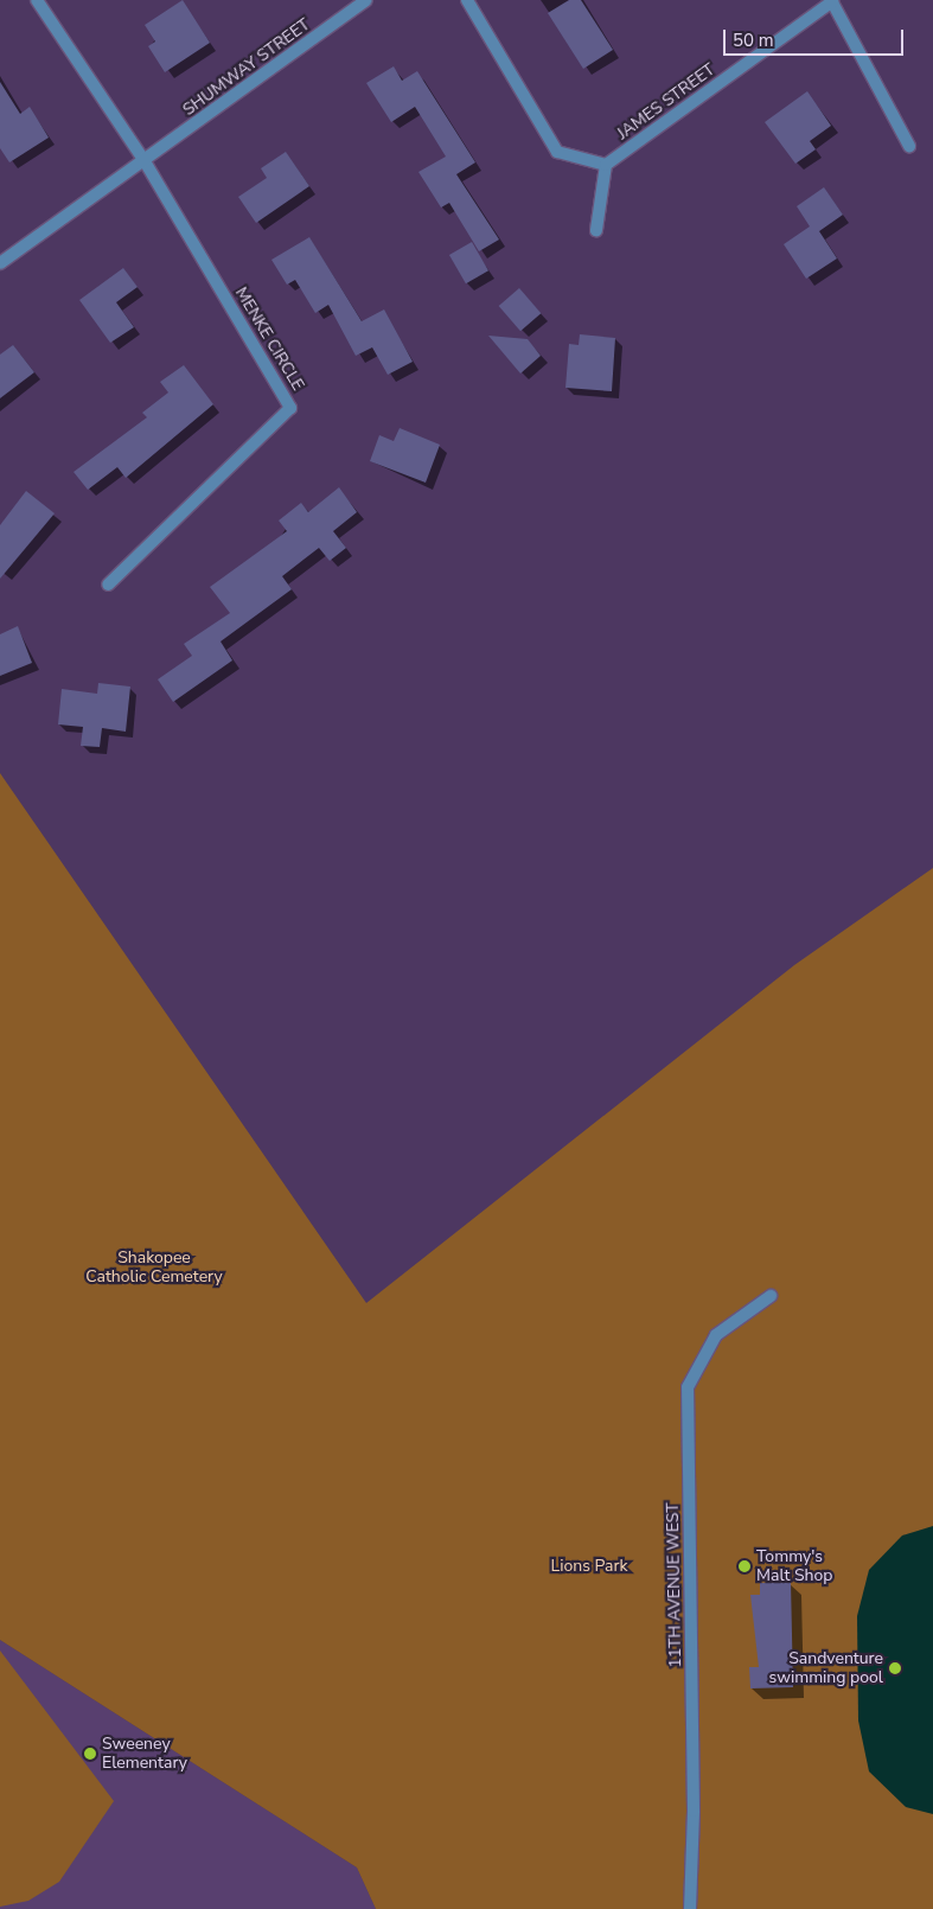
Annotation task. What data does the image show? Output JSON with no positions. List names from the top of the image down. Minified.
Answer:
{"streets":{"street":["SHUMWAY STREET","JAMES STREET","MENKE CIRCLE","11TH AVENUE WEST"]},"crossings":[["SHUMWAY STREET","MENKE CIRCLE"]],"parks":["Shakopee Catholic Cemetery","Lions Park"],"places":["Tommy's Malt Shop","Sandventure swimming pool","Sweeney Elementary"],"scale_bar":"50 m"}
